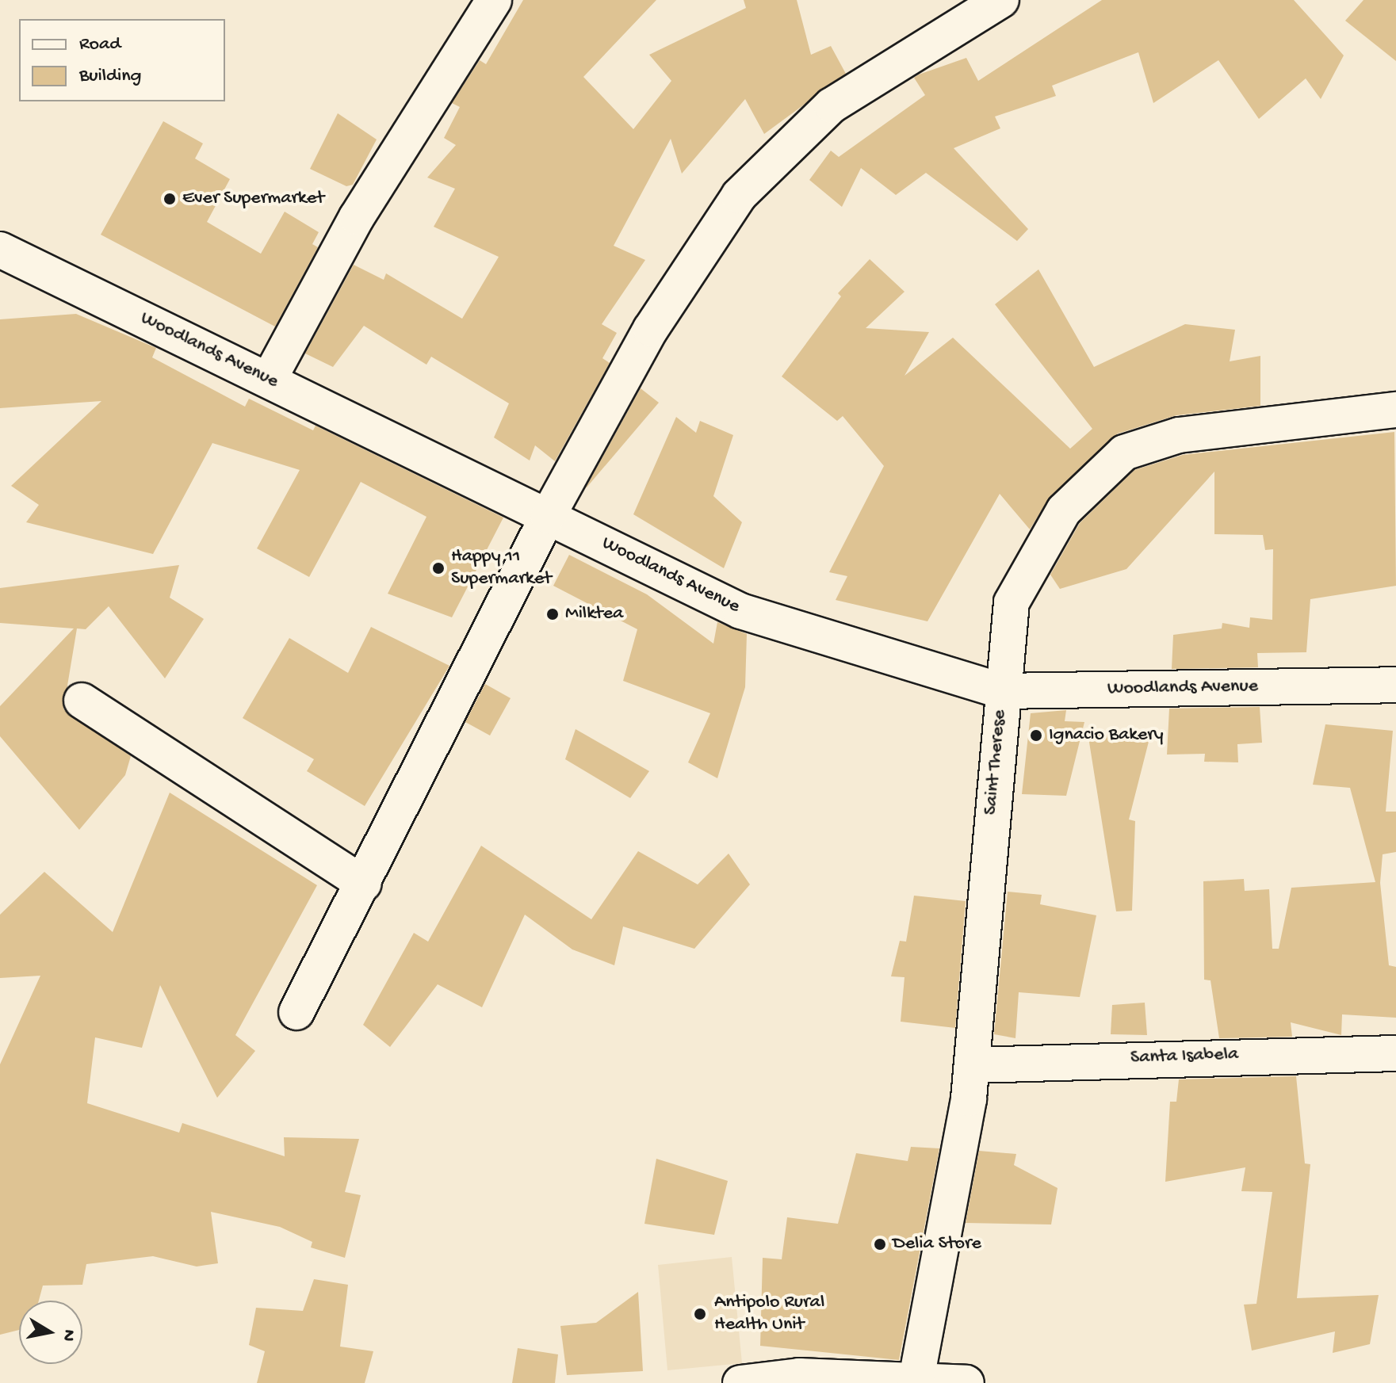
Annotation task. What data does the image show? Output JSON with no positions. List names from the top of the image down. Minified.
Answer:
{"streets":{"street":["Woodlands Avenue","Saint Therese","Santa Isabela"]},"crossings":[["Woodlands Avenue","Saint Therese"],["Saint Therese","Santa Isabela"]],"places":["Ever Supermarket","Happy 11 Supermarket","Milktea","Ignacio Bakery","Delia Store","Antipolo Rural Health Unit"],"legend":["Road","Building"],"north":"right"}
